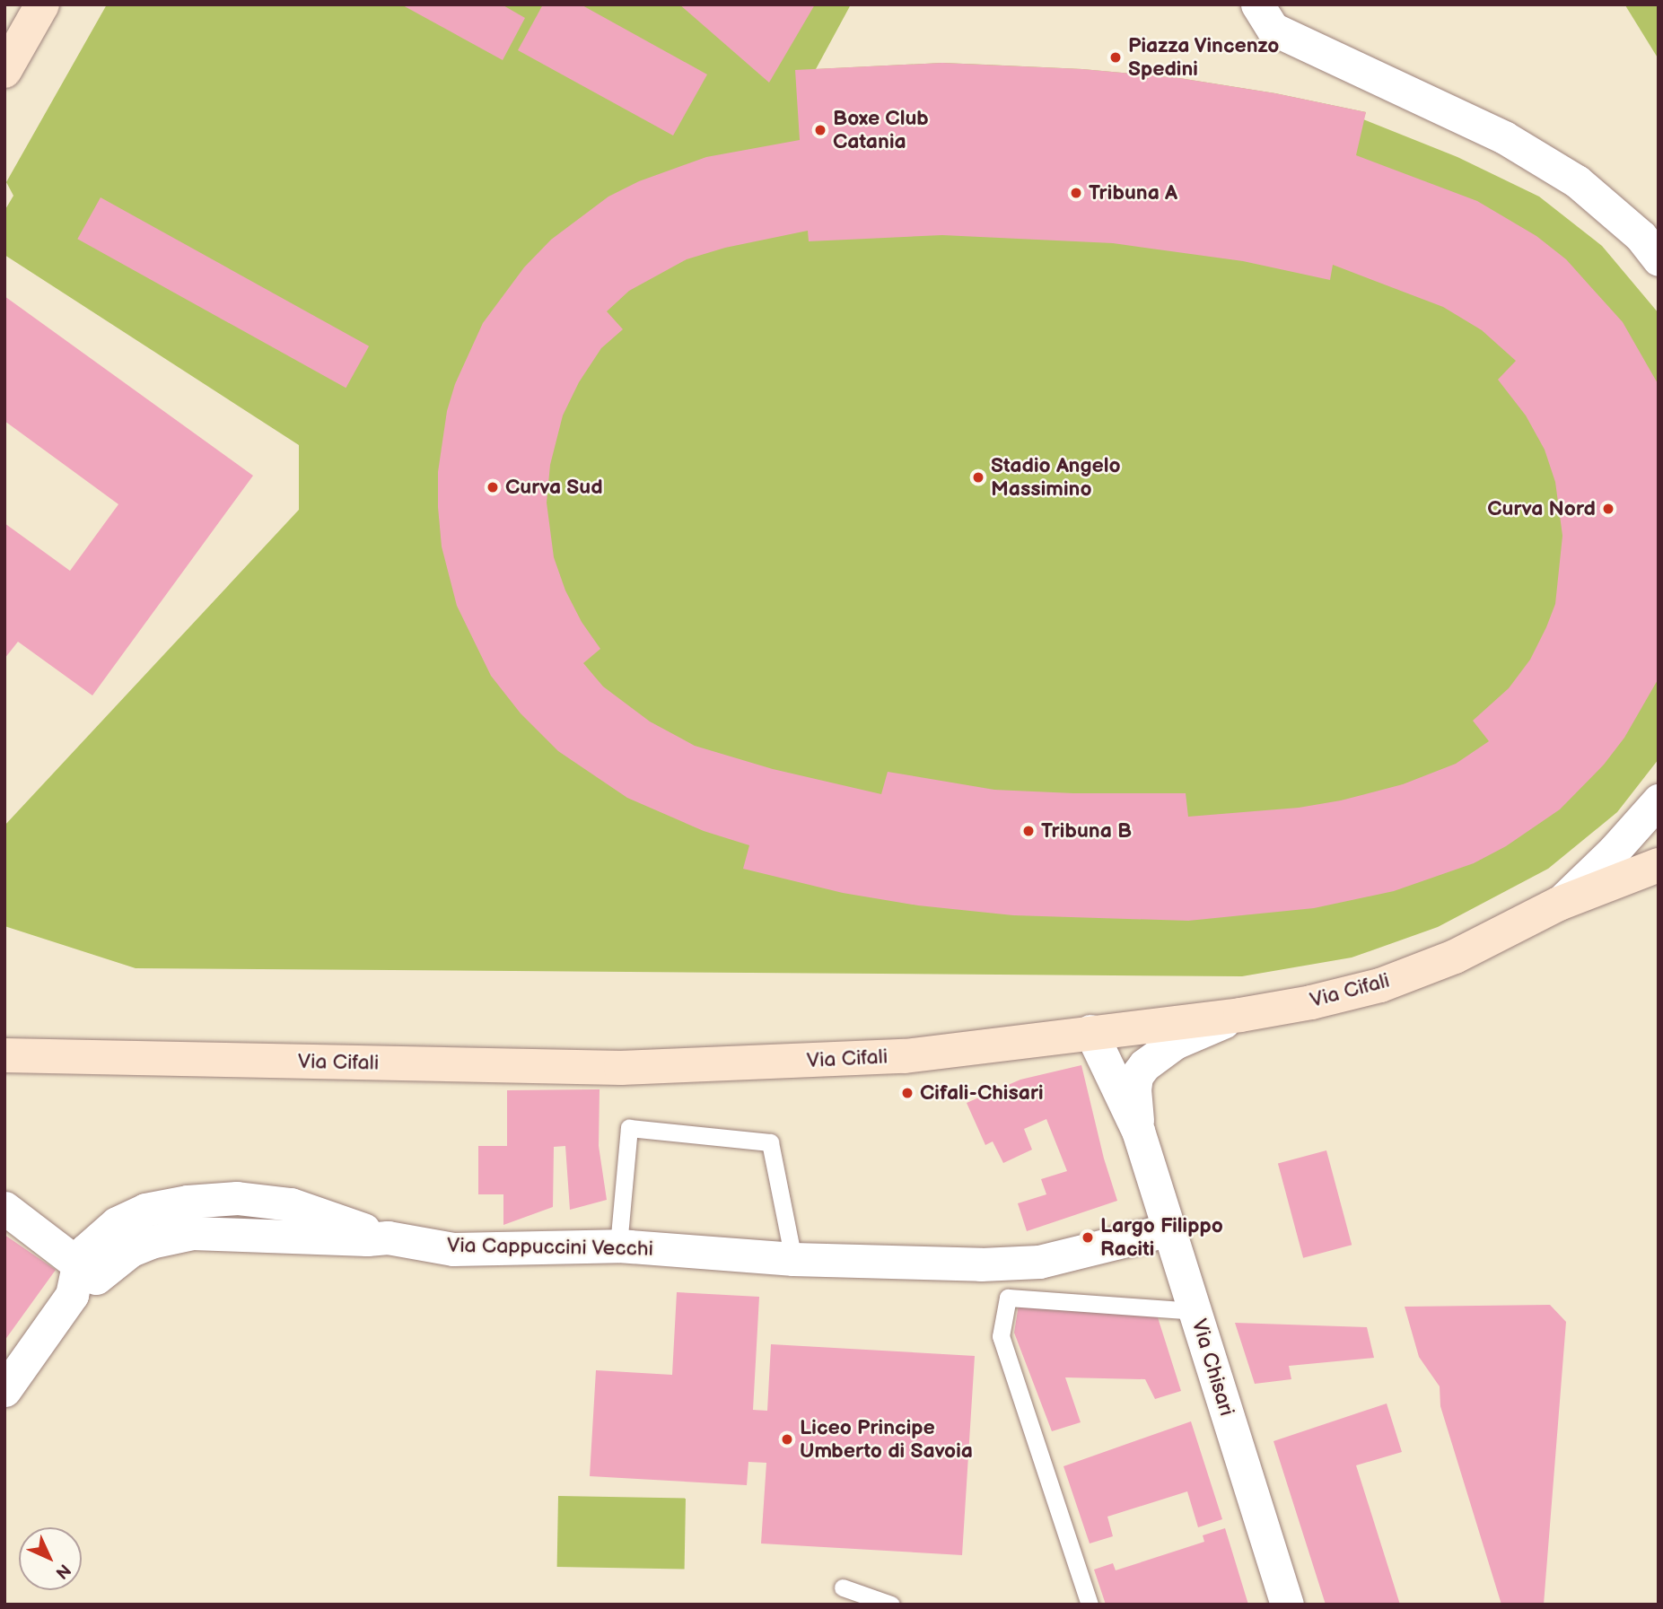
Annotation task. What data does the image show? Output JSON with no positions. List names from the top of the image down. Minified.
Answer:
{"streets":{"main road":["Via Cifali"],"street":["Via Cappuccini Vecchi","Via Chisari"]},"crossings":[["Via Cappuccini Vecchi","Via Chisari"]],"places":["Piazza Vincenzo Spedini","Boxe Club Catania","Tribuna A","Stadio Angelo Massimino","Curva Sud","Curva Nord","Tribuna B","Cifali-Chisari","Largo Filippo Raciti","Liceo Principe Umberto di Savoia"],"north":"bottom right"}
